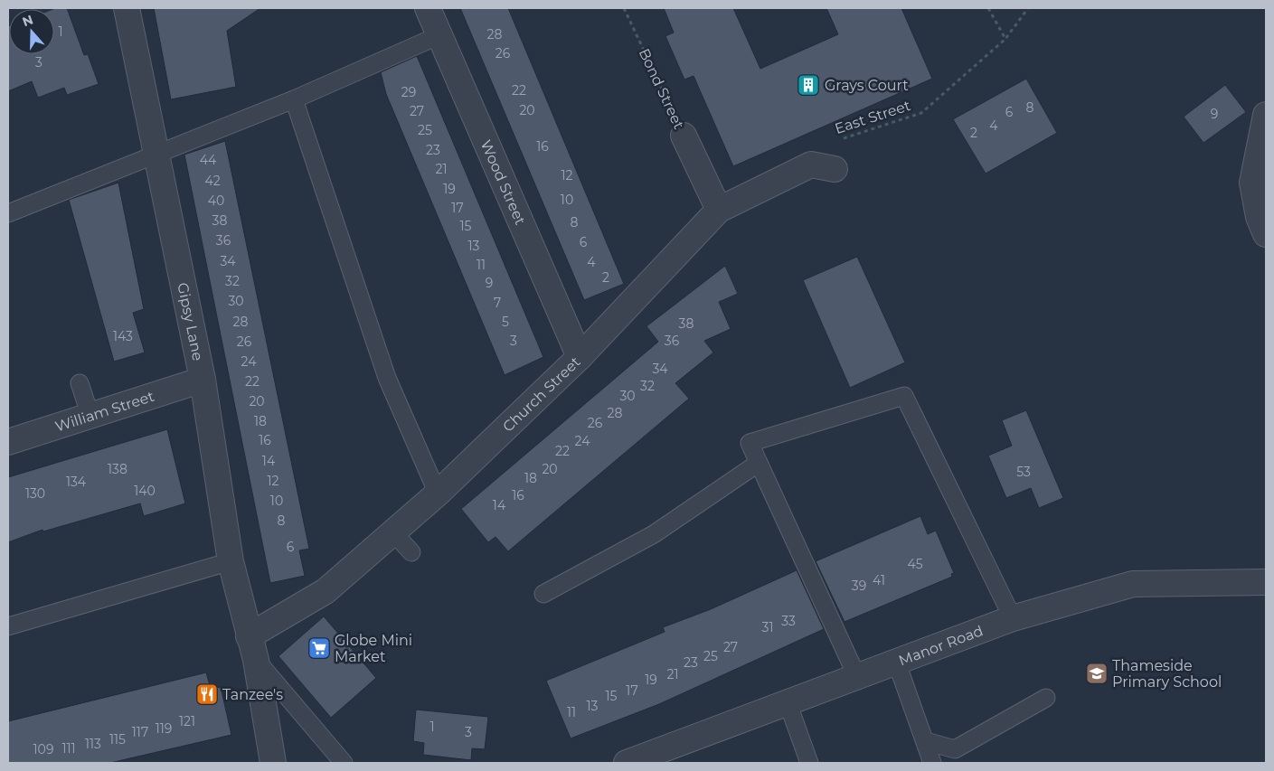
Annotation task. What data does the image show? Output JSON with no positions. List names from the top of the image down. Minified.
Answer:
{"streets":{"street":["Bond Street","Wood Street","Gipsy Lane","Church Street","William Street","Manor Road"],"path":["East Street"]},"crossings":[["Bond Street","Church Street"],["East Street","Church Street"],["Wood Street","Church Street"],["Gipsy Lane","Church Street"],["Gipsy Lane","William Street"]],"places":{"building":["Grays Court"],"supermarket":["Globe Mini Market"],"school or university":["Thameside Primary School"],"restaurant":["Tanzee's"]},"house_numbers":["1","28","26","3","22","29","8","20","27","6","9","4","25","2","16","23","44","21","12","42","19","10","40","17","38","8","15","36","6","13","34","4","11","2","32","9","30","7","28","5","38","143","3","36","26","24","34","22","32","30","20","28","18","26","16","24","22","14","138","20","53","18","12","134","140","130","16","10","14","8","6","45","41","39","33","31","27","25","23","21","19","17","15","13","11","121","1","119","117","3","115","113","111","109"],"north":"top"}
